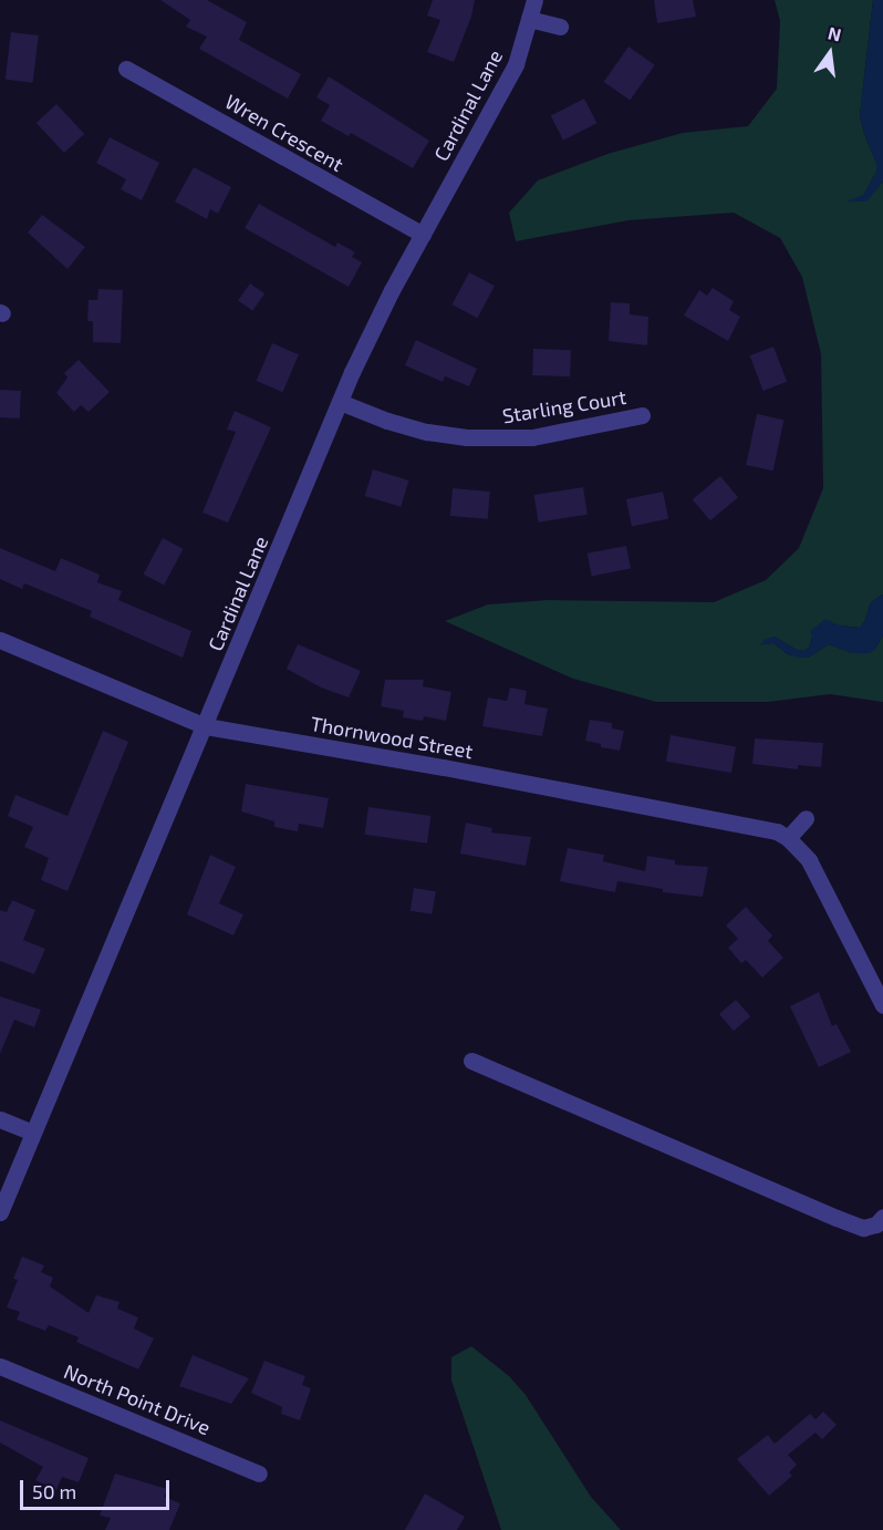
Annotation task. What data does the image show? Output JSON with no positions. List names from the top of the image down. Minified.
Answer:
{"streets":{"street":["Cardinal Lane","Wren Crescent","Starling Court","Thornwood Street","North Point Drive"]},"crossings":[["Cardinal Lane","Wren Crescent"],["Cardinal Lane","Starling Court"],["Cardinal Lane","Thornwood Street"]],"scale_bar":"50 m","north":"top"}
